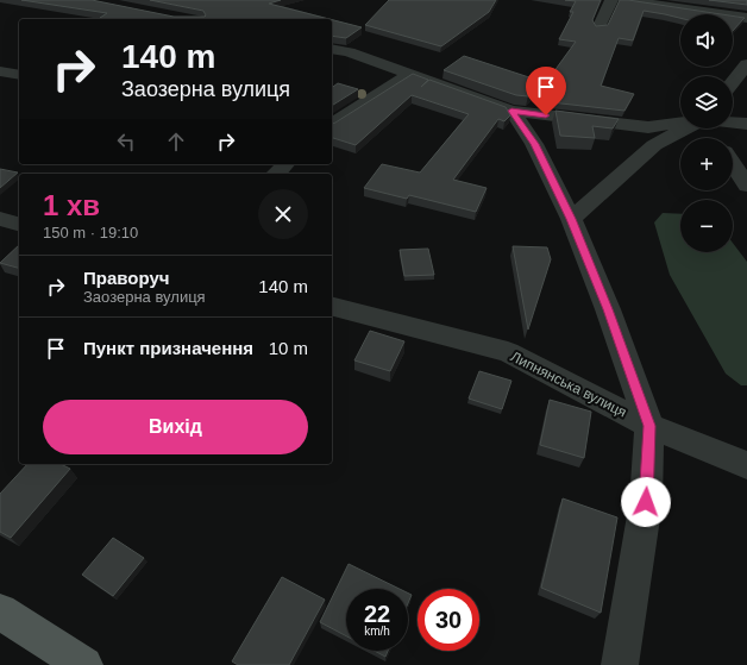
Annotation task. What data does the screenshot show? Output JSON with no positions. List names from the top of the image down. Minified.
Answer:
{"streets":{"street":["Липнянська вулиця"]},"page":{"map_buttons":["+","−"],"turn":["140 m","Заозерна вулиця"],"heading":["1 хв","150 m · 19:10"],"list":[{"name":"Праворуч","note":"Заозерна вулиця","value":"140 m"},{"name":"Пункт призначення","value":"10 m"}],"buttons":"Вихід","speed":"22 km/h","limit":"30"}}
